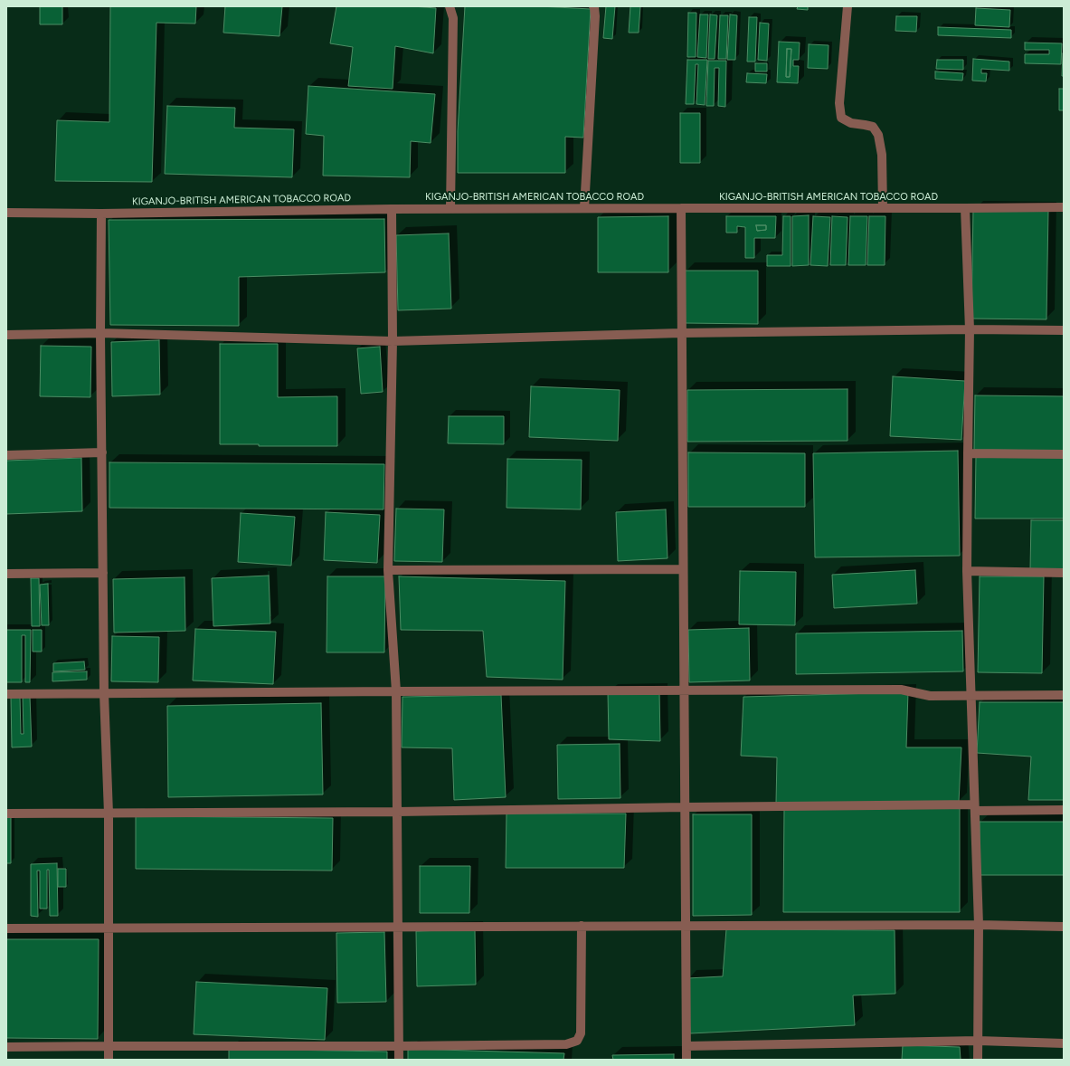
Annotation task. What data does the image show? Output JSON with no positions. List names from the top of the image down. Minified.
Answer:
{"streets":{"street":["KIGANJO-BRITISH AMERICAN TOBACCO ROAD"]}}
